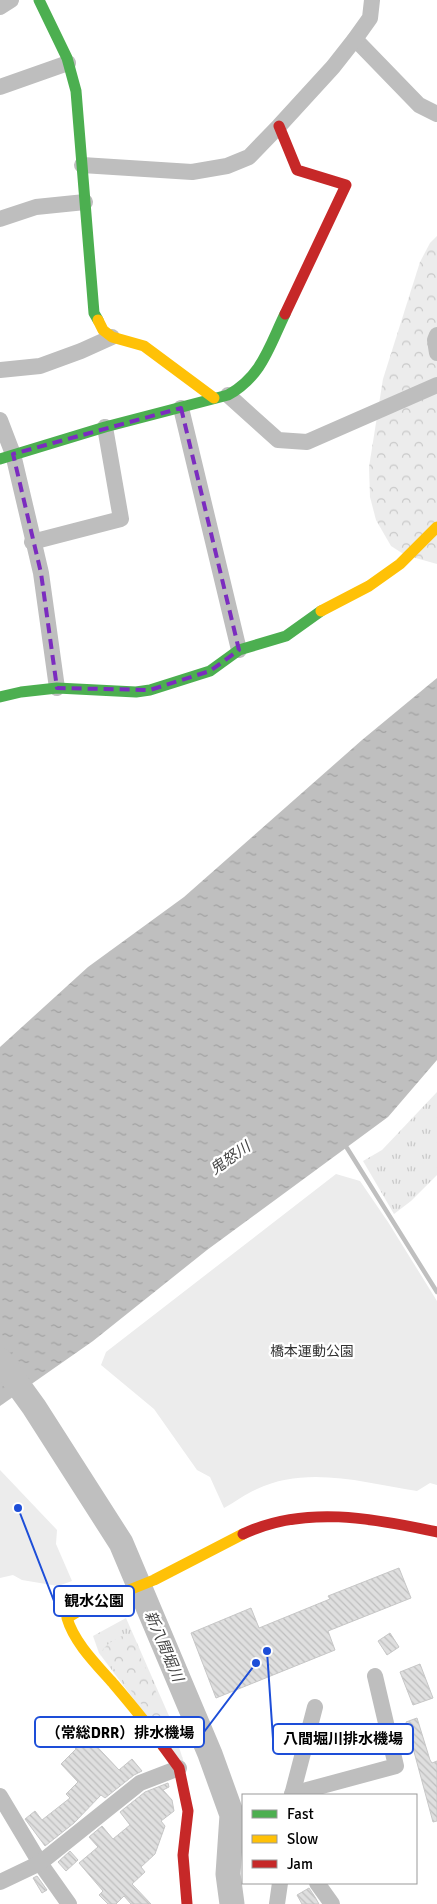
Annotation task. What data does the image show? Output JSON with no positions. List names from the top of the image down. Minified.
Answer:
{"water":["鬼怒川","新八間堀川"],"parks":["橋本運動公園"],"places":["観水公園","八間堀川排水機場","（常総DRR）排水機場"],"legend":["Fast","Slow","Jam"]}
